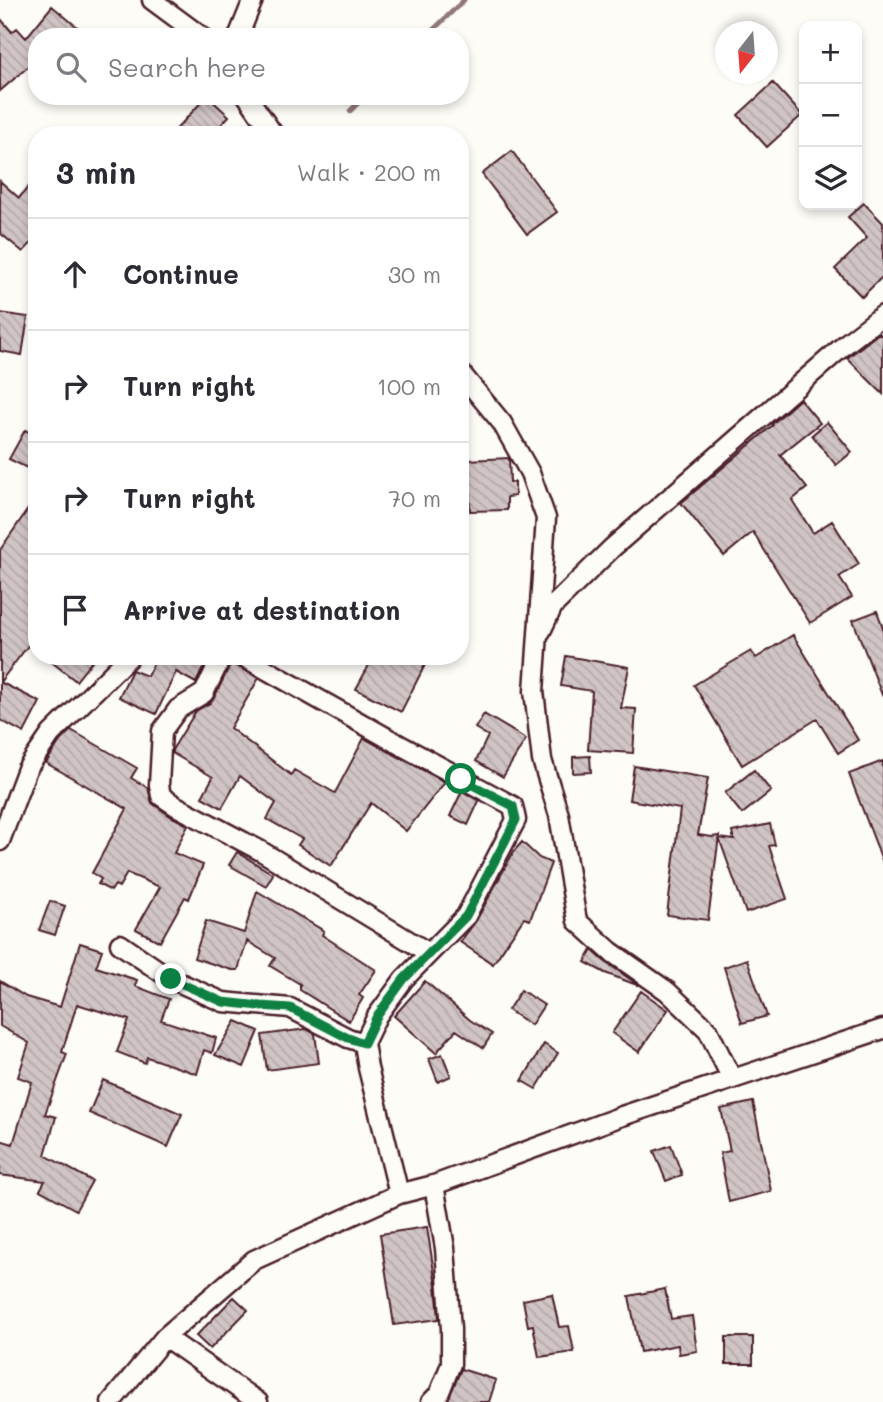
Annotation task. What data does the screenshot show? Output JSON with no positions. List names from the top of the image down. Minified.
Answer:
{"north":"bottom","page":{"map_buttons":["+","−"],"search":"Search here","heading":["3 min","Walk · 200 m"],"list":[["Continue","30 m"],["Turn right","100 m"],["Turn right","70 m"],"Arrive at destination"]}}
